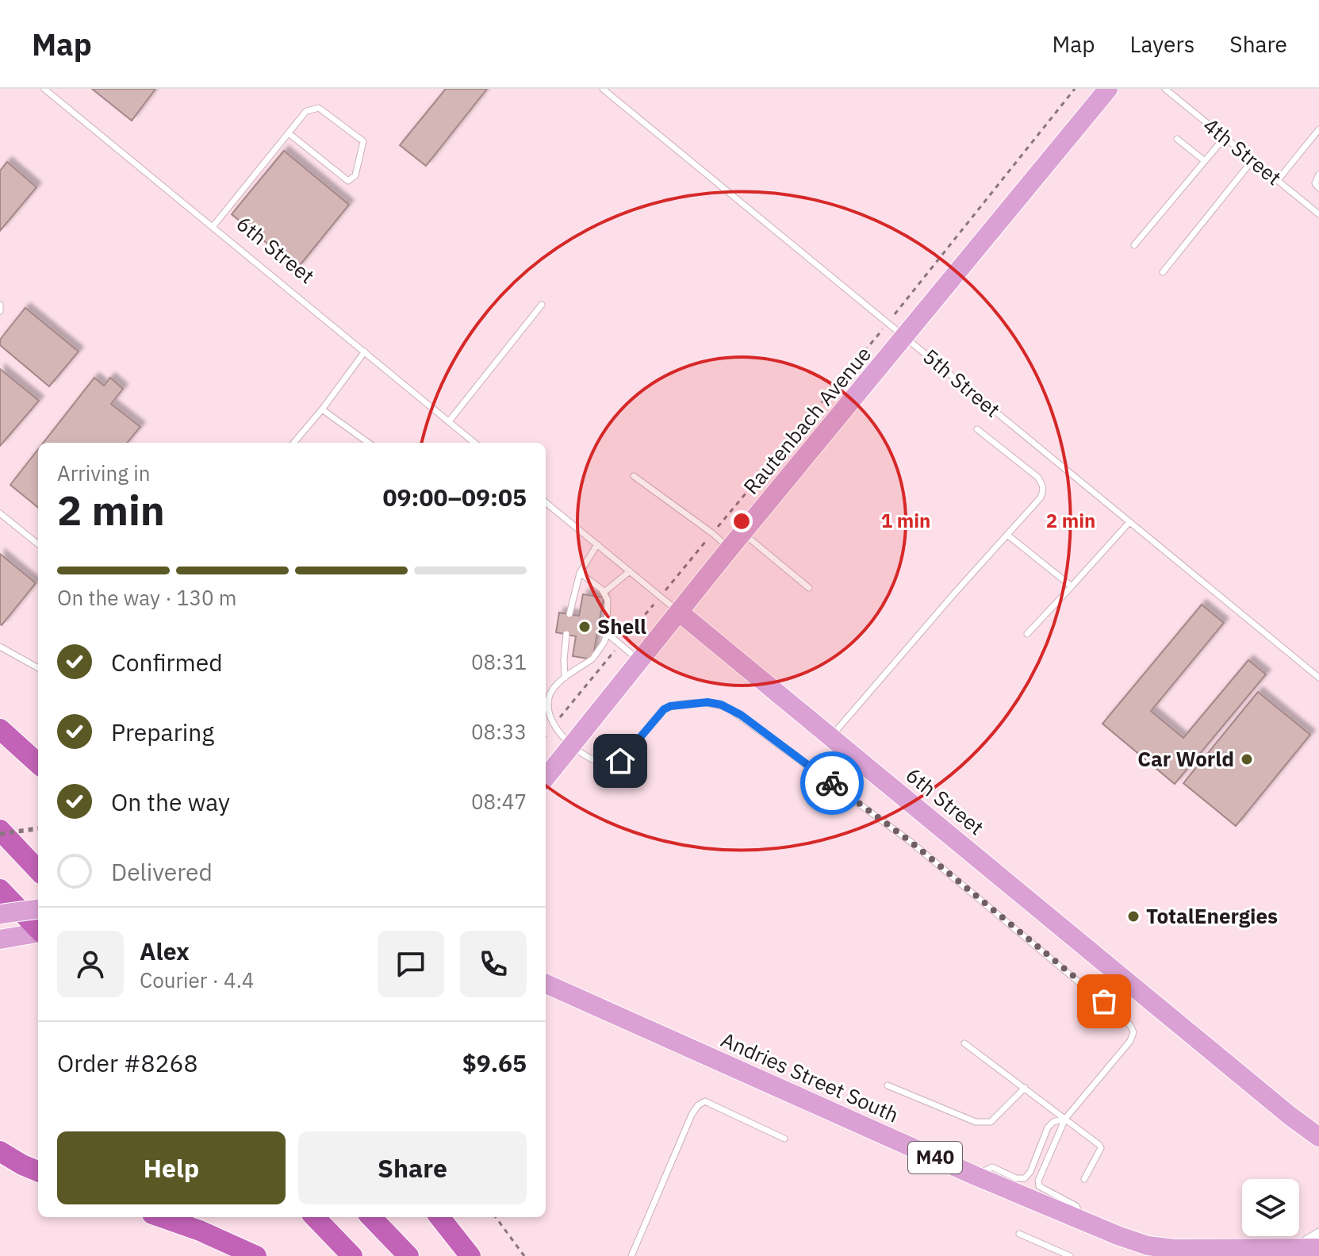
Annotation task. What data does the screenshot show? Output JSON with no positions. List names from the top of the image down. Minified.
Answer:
{"streets":{"main road":["6th Street","Rautenbach Avenue","Andries Street South","M40"],"lane":["4th Street","5th Street"]},"crossings":[["6th Street","Rautenbach Avenue"],["5th Street","Rautenbach Avenue"]],"places":["Shell","Car World","TotalEnergies"],"page":{"header":"Map","nav":["Map","Layers","Share"],"heading":["2 min","Arriving in","09:00–09:05"],"panel":["Alex","Courier · 4.4","Order #8268","$9.65"],"bar":"On the way · 130 m","list":[["Confirmed","08:31"],["Preparing","08:33"],["On the way","08:47"],"Delivered"],"buttons":["Help","Share"]},"rings":["1 min","2 min"]}
